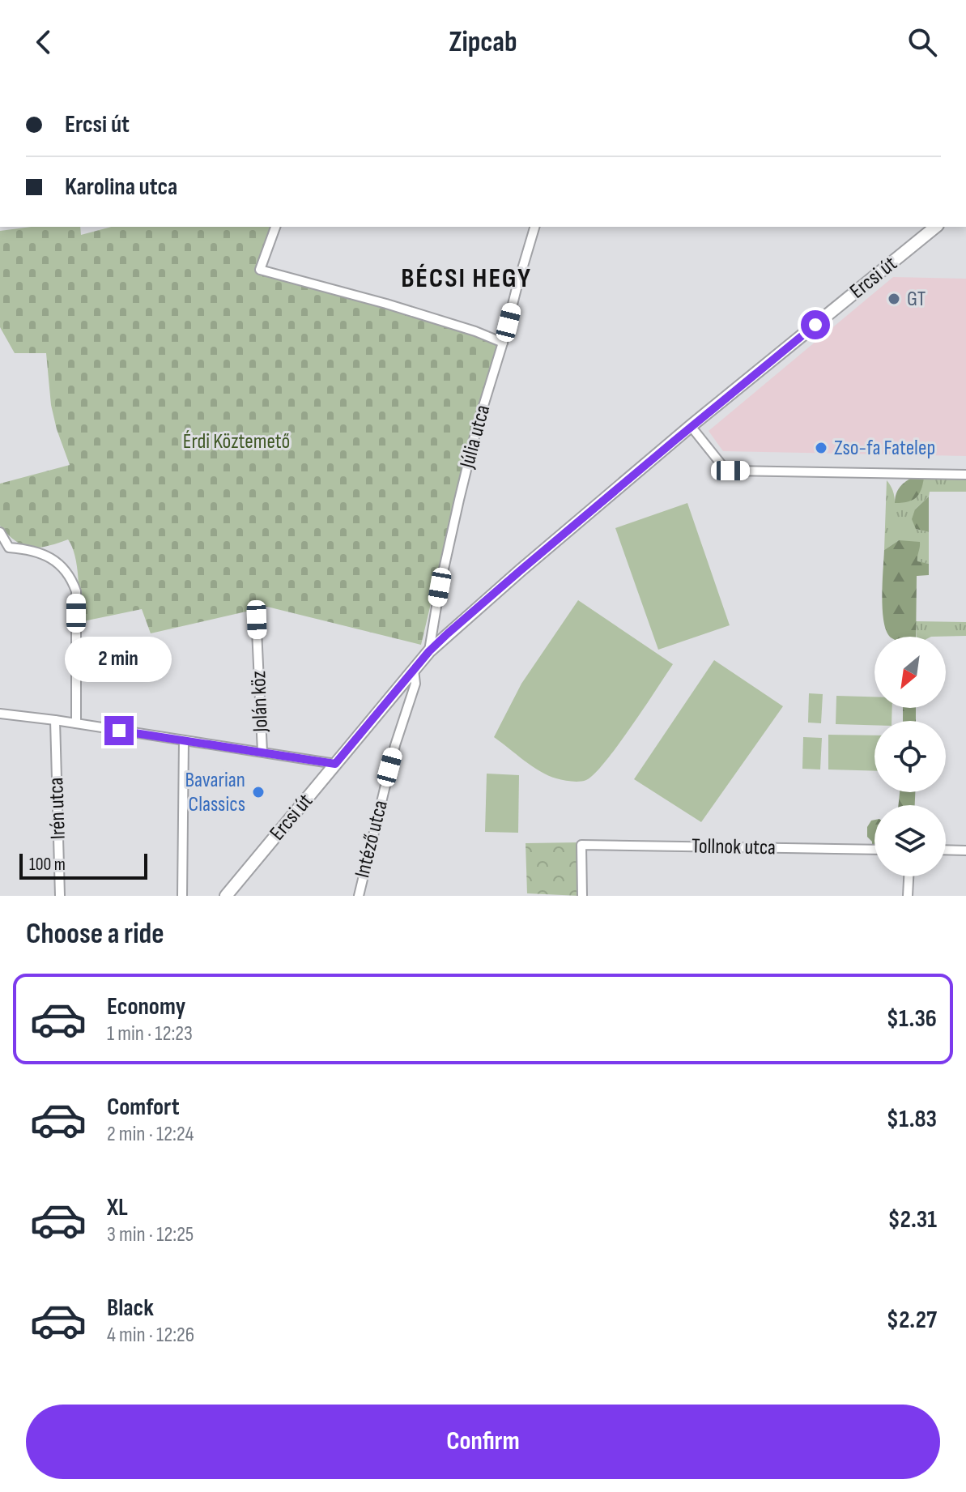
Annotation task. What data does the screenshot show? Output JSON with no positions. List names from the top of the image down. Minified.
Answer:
{"streets":{"main road":["Ercsi út"],"street":["Júlia utca","Jolán köz","Irén utca","Intéző utca","Tollnok utca"]},"crossings":[["Ercsi út","Júlia utca"],["Ercsi út","Intéző utca"]],"districts":["BÉCSI HEGY"],"parks":["Érdi Köztemető"],"places":["GT","Zso-fa Fatelep","Bavarian Classics"],"scale_bar":"100 m","north":"bottom left","page":{"header":"Zipcab","banner":["Ercsi út","Karolina utca"],"bubble":"2 min","scale":"100 m","heading":"Choose a ride","list":[{"name":"Economy","note":"1 min · 12:23","value":"$1.36"},{"name":"Comfort","note":"2 min · 12:24","value":"$1.83"},{"name":"XL","note":"3 min · 12:25","value":"$2.31"},{"name":"Black","note":"4 min · 12:26","value":"$2.27"}],"buttons":"Confirm"}}
